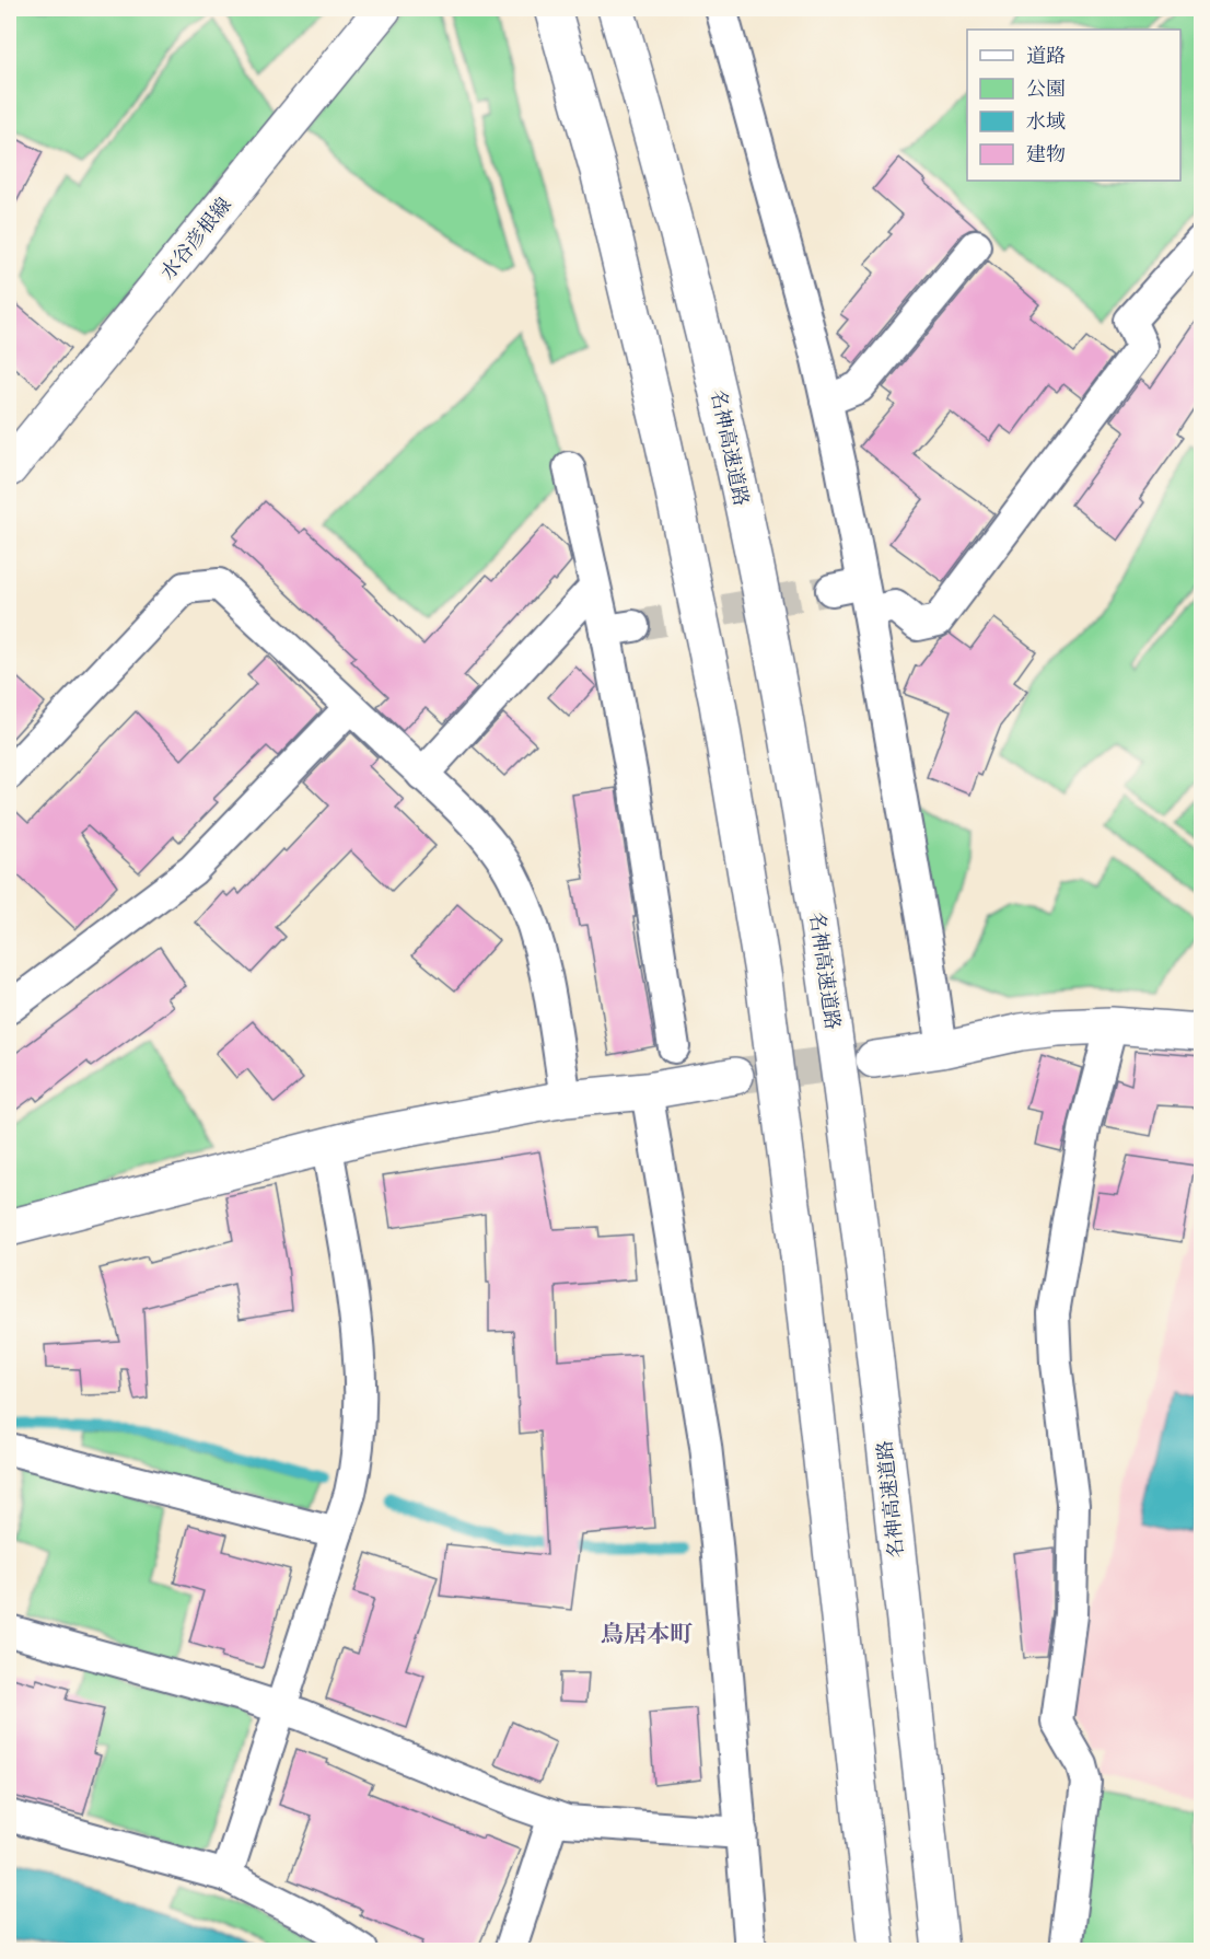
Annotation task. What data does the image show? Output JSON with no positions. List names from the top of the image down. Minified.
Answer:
{"streets":{"main road":["水谷彦根線","名神高速道路"]},"districts":["鳥居本町"],"legend":["道路","公園","水域","建物"]}
